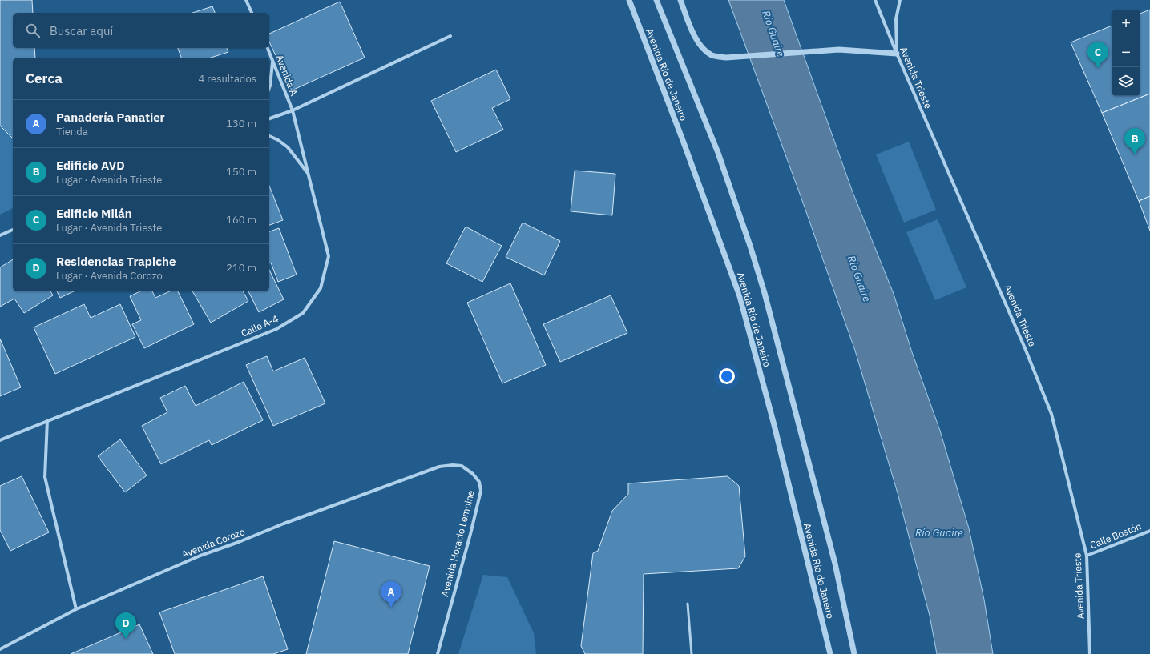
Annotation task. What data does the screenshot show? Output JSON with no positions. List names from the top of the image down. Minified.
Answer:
{"streets":{"street":["Avenida Río de Janeiro","Avenida A","Avenida Trieste","Calle A-4","Calle Bostón","Avenida Corozo","Avenida Horacio Lemoine"]},"crossings":[["Avenida A","Calle A-4"],["Avenida Trieste","Calle Bostón"],["Avenida Corozo","Avenida Horacio Lemoine"]],"water":["Río Guaire"],"page":{"map_buttons":["+","−"],"search":"Buscar aquí","pins":["C","B","A","D"],"heading":["Cerca","4 resultados"],"list":[{"mark":"A","name":"Panadería Panatier","note":"Tienda","value":"130 m"},{"mark":"B","name":"Edificio AVD","note":"Lugar · Avenida Trieste","value":"150 m"},{"mark":"C","name":"Edificio Milán","note":"Lugar · Avenida Trieste","value":"160 m"},{"mark":"D","name":"Residencias Trapiche","note":"Lugar · Avenida Corozo","value":"210 m"}]}}
